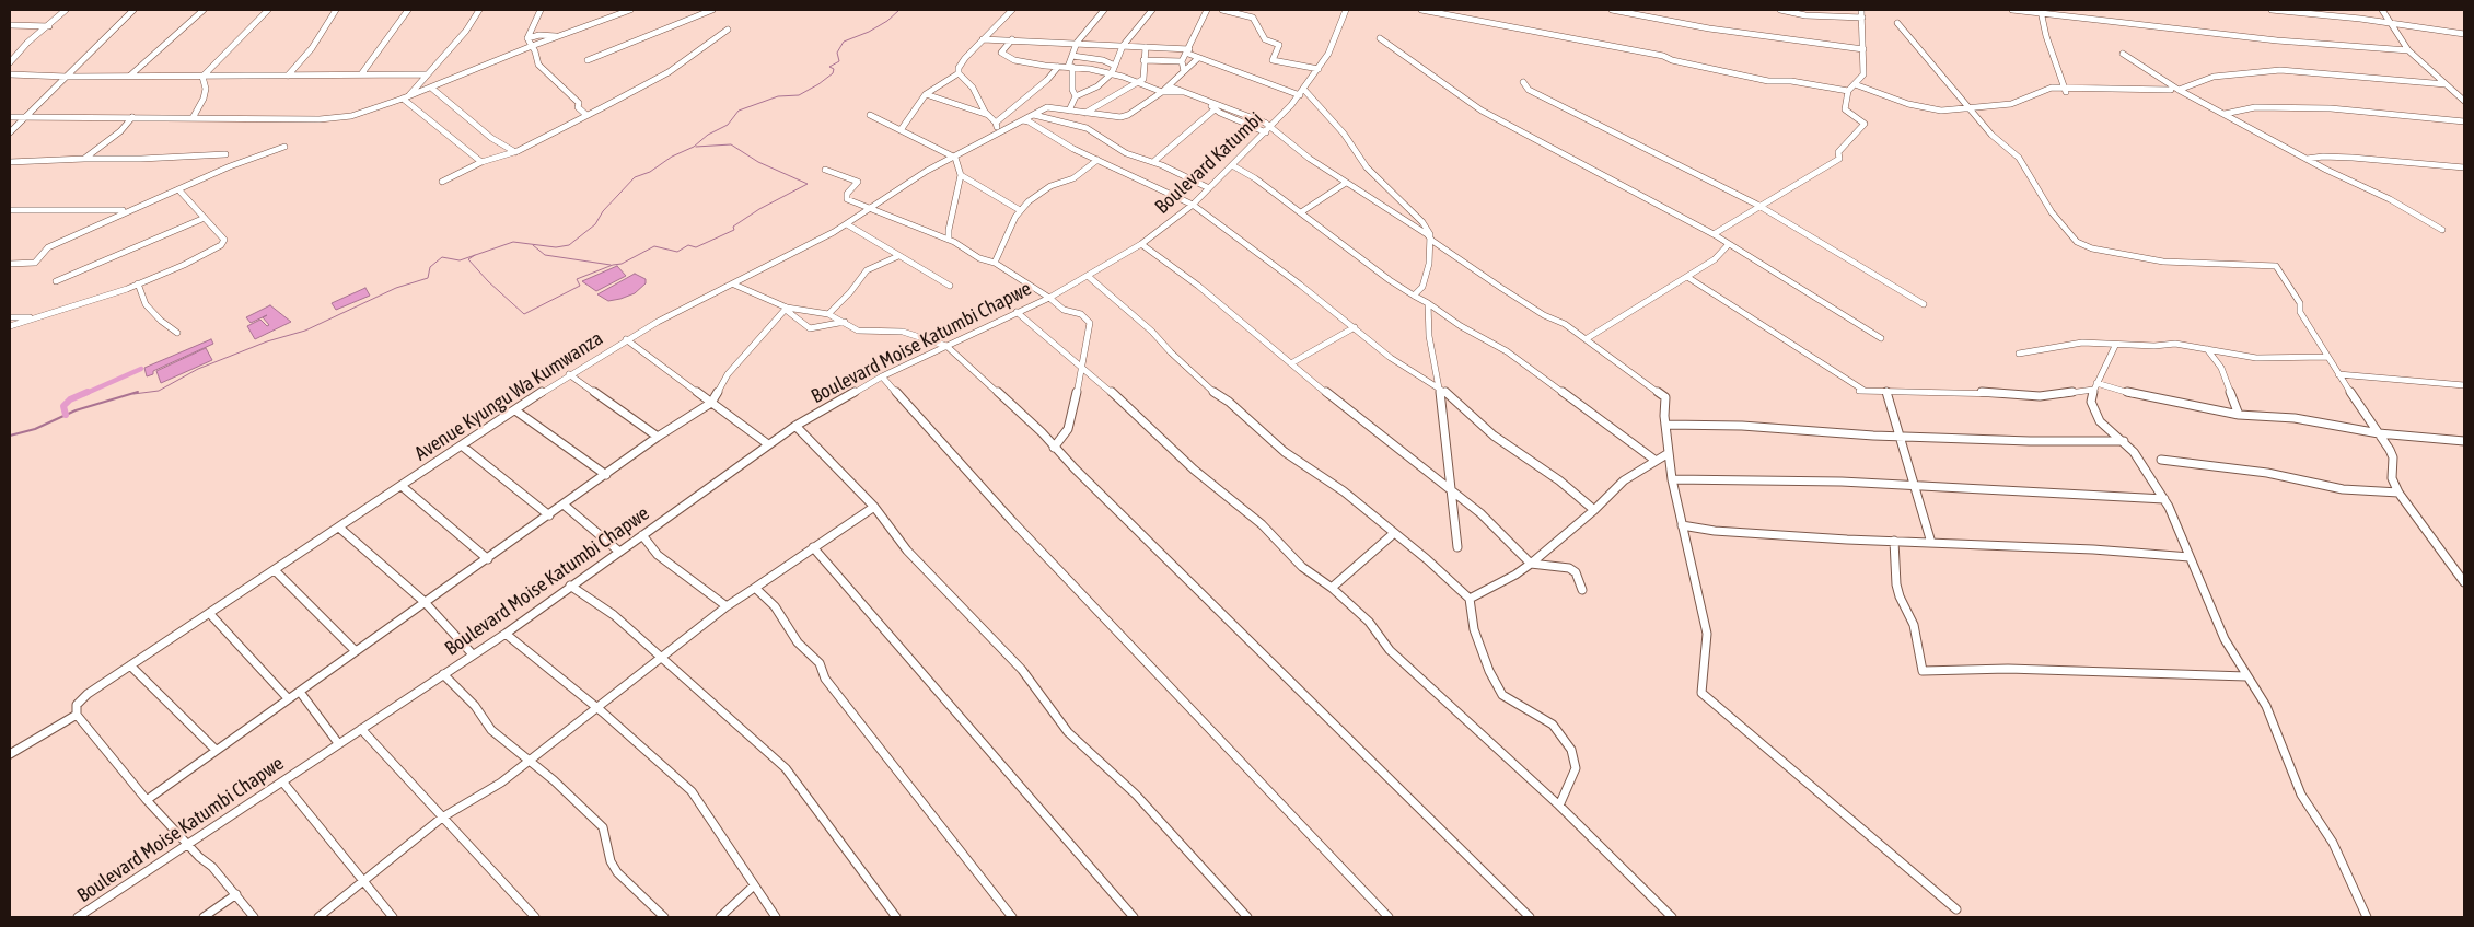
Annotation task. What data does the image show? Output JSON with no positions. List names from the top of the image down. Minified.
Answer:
{"streets":{"street":["Boulevard Katumbi","Boulevard Moise Katumbi Chapwe","Avenue Kyungu Wa Kumwanza"]},"crossings":[["Boulevard Katumbi","Boulevard Moise Katumbi Chapwe"]]}
